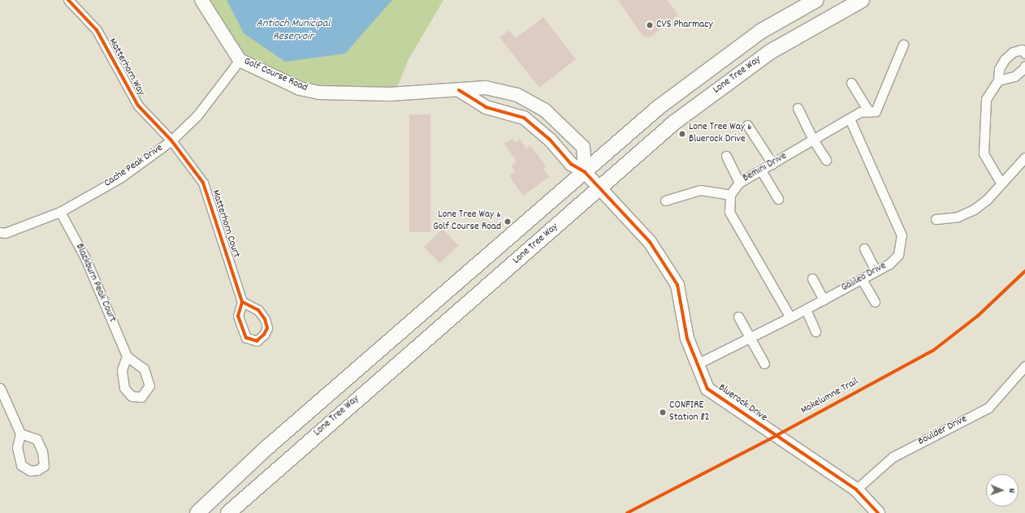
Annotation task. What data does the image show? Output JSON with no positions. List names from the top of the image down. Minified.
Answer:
{"streets":{"main road":["Lone Tree Way"],"street":["Matterhorn Way","Golf Course Road","Cache Peak Drive","Bemini Drive","Matterhorn Court","Galileo Drive","Blackburn Peak Court","Bluerock Drive","Boulder Drive"],"cycle path":["Mokelumne Trail"]},"crossings":[["Matterhorn Way","Cache Peak Drive"],["Matterhorn Way","Matterhorn Court"],["Golf Course Road","Lone Tree Way"],["Golf Course Road","Cache Peak Drive"],["Golf Course Road","Bluerock Drive"],["Lone Tree Way","Bluerock Drive"],["Cache Peak Drive","Matterhorn Court"],["Cache Peak Drive","Blackburn Peak Court"],["Bemini Drive","Galileo Drive"],["Galileo Drive","Bluerock Drive"],["Bluerock Drive","Boulder Drive"]],"water":["Antioch Municipal Reservoir"],"places":["CVS Pharmacy","Lone Tree Way & Bluerock Drive","Lone Tree Way & Golf Course Road","CONFIRE Station 82"],"north":"right"}
